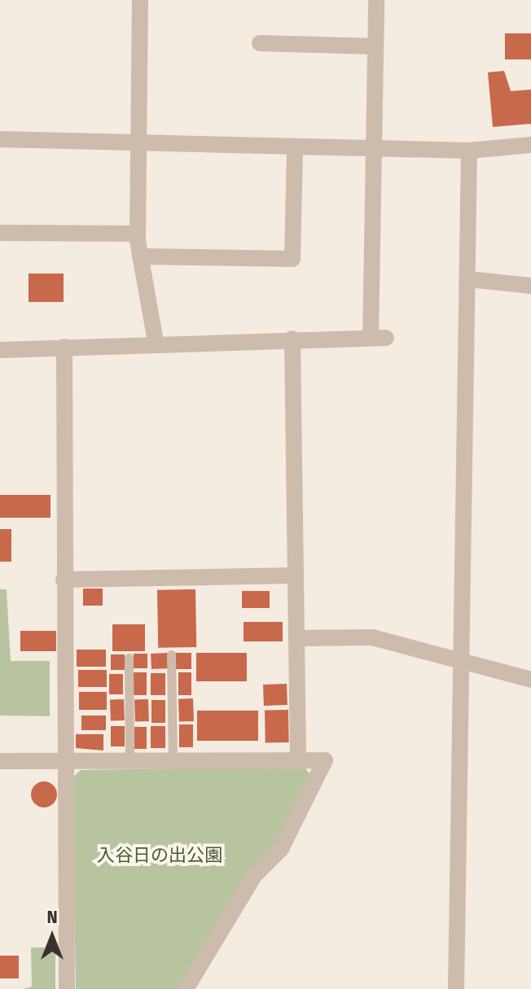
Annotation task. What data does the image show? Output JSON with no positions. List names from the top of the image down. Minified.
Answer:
{"parks":["入谷日の出公園"],"north":"top"}
